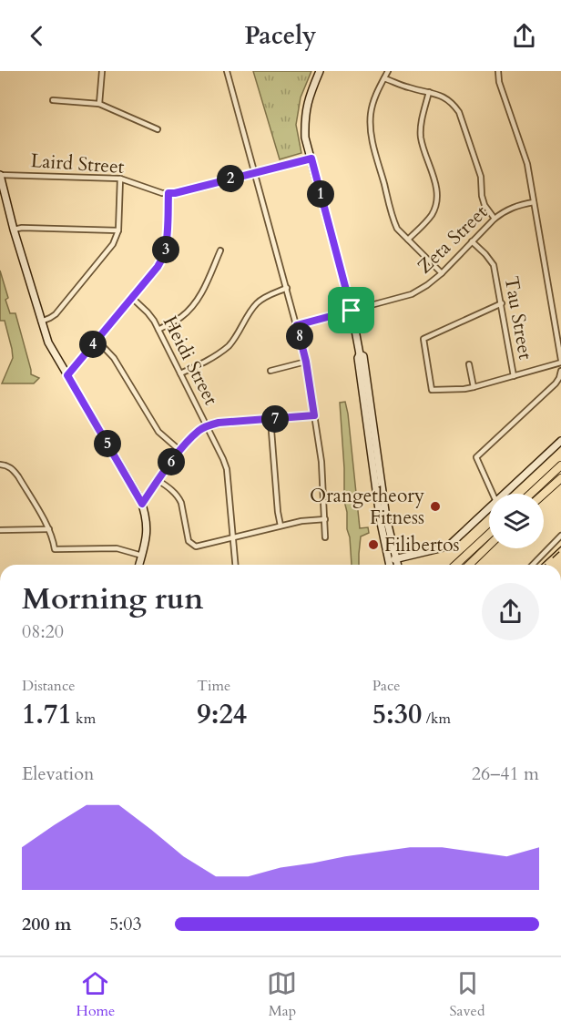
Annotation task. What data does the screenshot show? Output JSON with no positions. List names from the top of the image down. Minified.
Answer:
{"streets":{"street":["Laird Street","Zeta Street","Tau Street","Heidi Street"]},"crossings":[["Zeta Street","Tau Street"]],"places":["Orangetheory Fitness","Filibertos"],"page":{"header":"Pacely","pins":["2","1","3","8","4","7","5","6"],"heading":["Morning run","08:20"],"stats":[["Distance","1.71 km"],["Time","9:24"],["Pace","5:30 /km"]],"chart":["Elevation","26–41 m"],"list":[{"name":"200 m","note":"5:03"}],"tabs":["Home","Map","Saved"]}}
